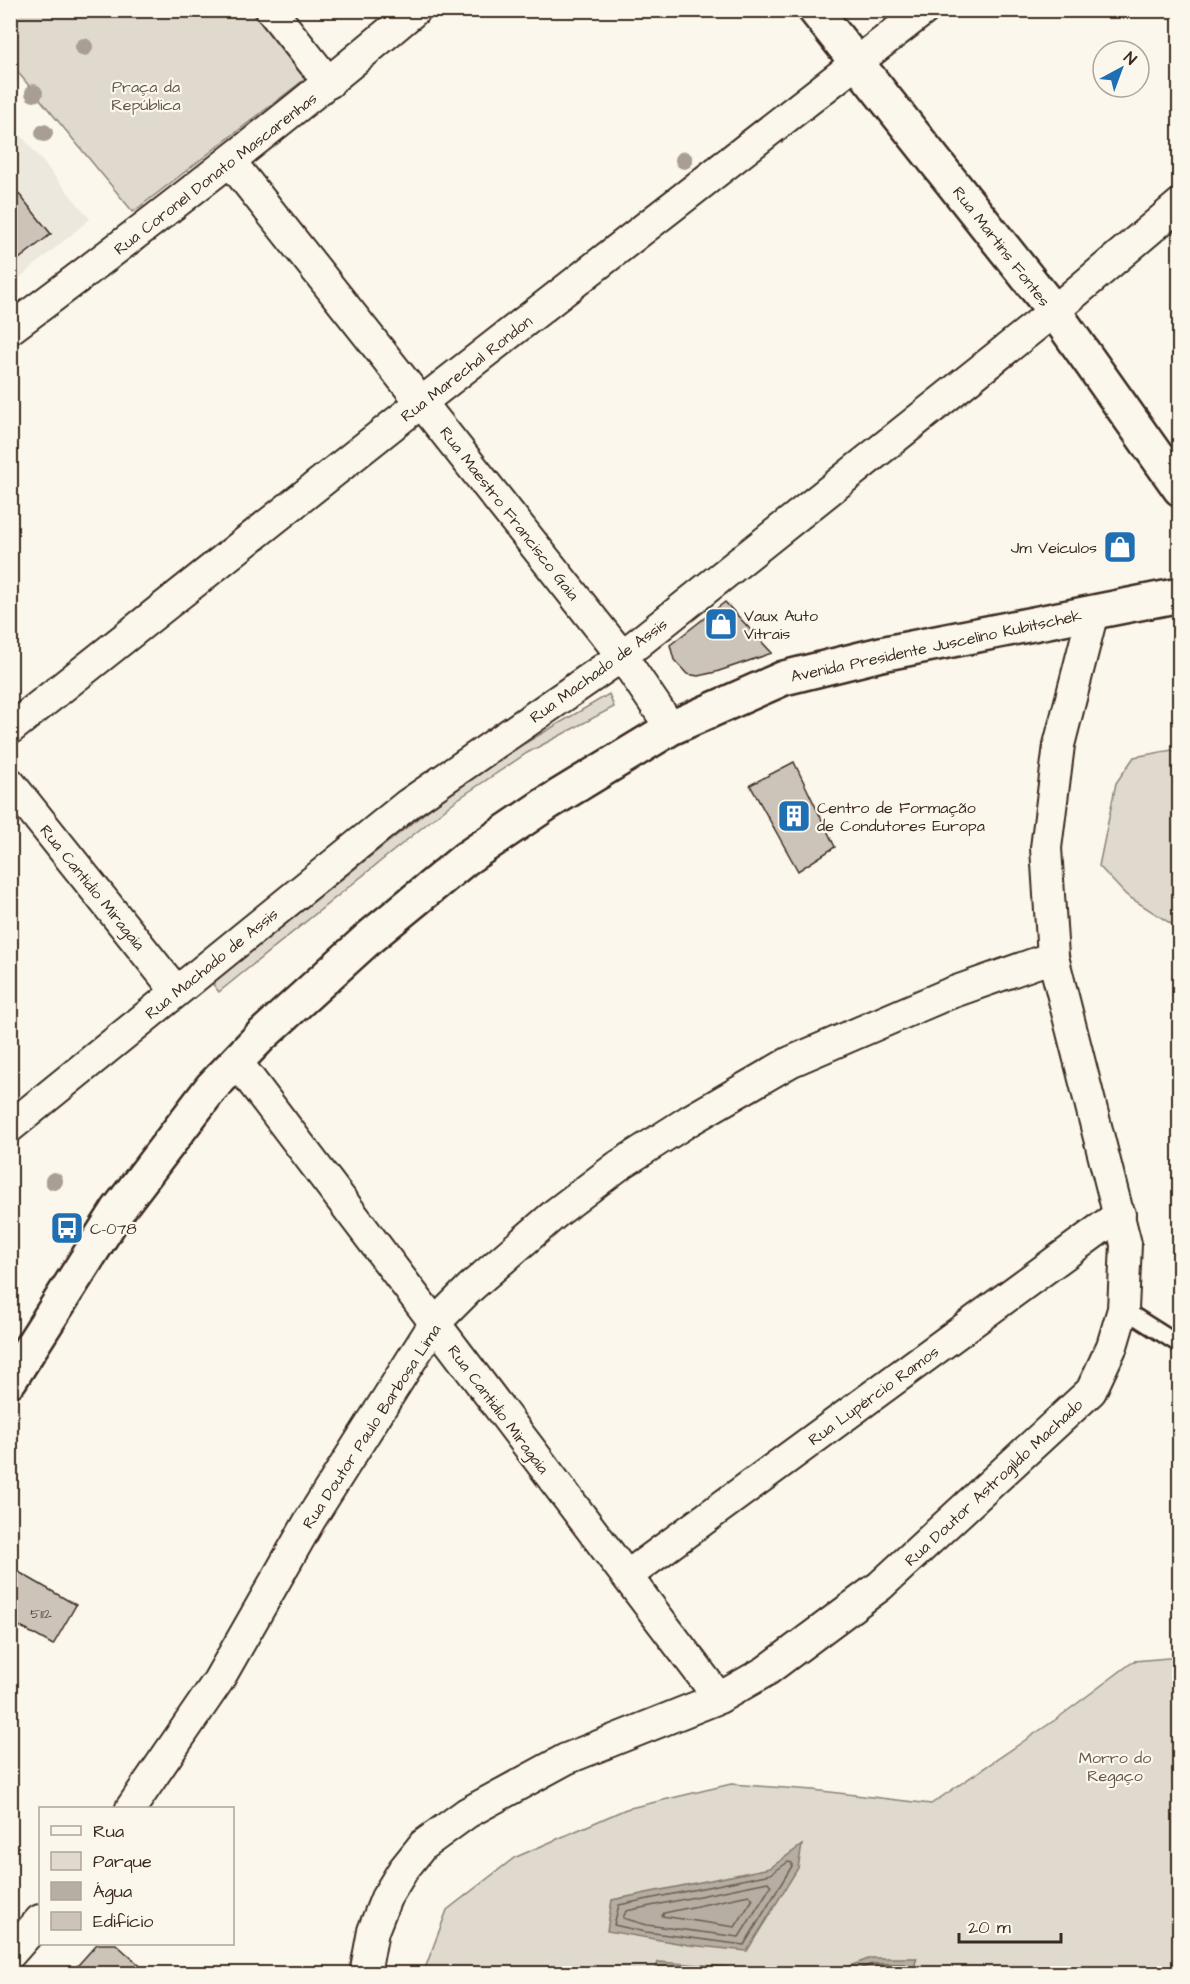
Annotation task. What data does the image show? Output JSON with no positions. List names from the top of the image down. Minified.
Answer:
{"streets":{"main road":["Rua Martins Fontes","Avenida Presidente Juscelino Kubitschek"],"street":["Rua Coronel Donato Mascarenhas","Rua Marechal Rondon","Rua Maestro Francisco Gaia","Rua Machado de Assis","Rua Cantidio Miragaia","Rua Lupércio Ramos","Rua Doutor Paulo Barbosa Lima","Rua Doutor Astrogildo Machado"]},"crossings":[["Rua Coronel Donato Mascarenhas","Rua Maestro Francisco Gaia"],["Rua Martins Fontes","Rua Marechal Rondon"],["Rua Martins Fontes","Rua Machado de Assis"],["Rua Marechal Rondon","Rua Maestro Francisco Gaia"],["Rua Maestro Francisco Gaia","Avenida Presidente Juscelino Kubitschek"],["Rua Maestro Francisco Gaia","Rua Machado de Assis"],["Avenida Presidente Juscelino Kubitschek","Rua Cantidio Miragaia"],["Avenida Presidente Juscelino Kubitschek","Rua Doutor Astrogildo Machado"],["Rua Machado de Assis","Rua Cantidio Miragaia"],["Rua Cantidio Miragaia","Rua Lupércio Ramos"],["Rua Cantidio Miragaia","Rua Doutor Paulo Barbosa Lima"],["Rua Cantidio Miragaia","Rua Doutor Astrogildo Machado"],["Rua Lupércio Ramos","Rua Doutor Astrogildo Machado"],["Rua Doutor Paulo Barbosa Lima","Rua Doutor Astrogildo Machado"]],"parks":["Praça da República","Morro do Regaço"],"places":{"shop":["Jm Veículos","Vaux Auto Vitrais"],"building":["Centro de Formação de Condutores Europa"],"bus stop":["C-078"]},"house_numbers":["5112"],"legend":["Rua","Parque","Água","Edifício"],"scale_bar":"20 m","north":"top right"}
